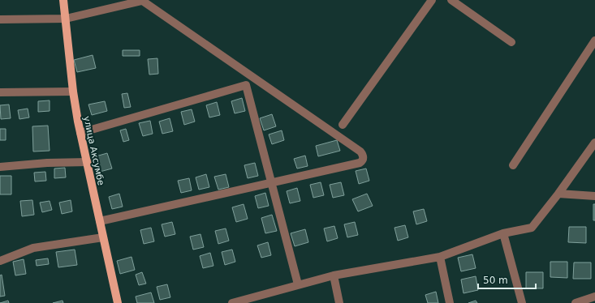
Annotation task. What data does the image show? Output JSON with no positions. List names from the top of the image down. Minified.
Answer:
{"streets":{"main road":["улица Аксумбе"]},"scale_bar":"50 m"}
